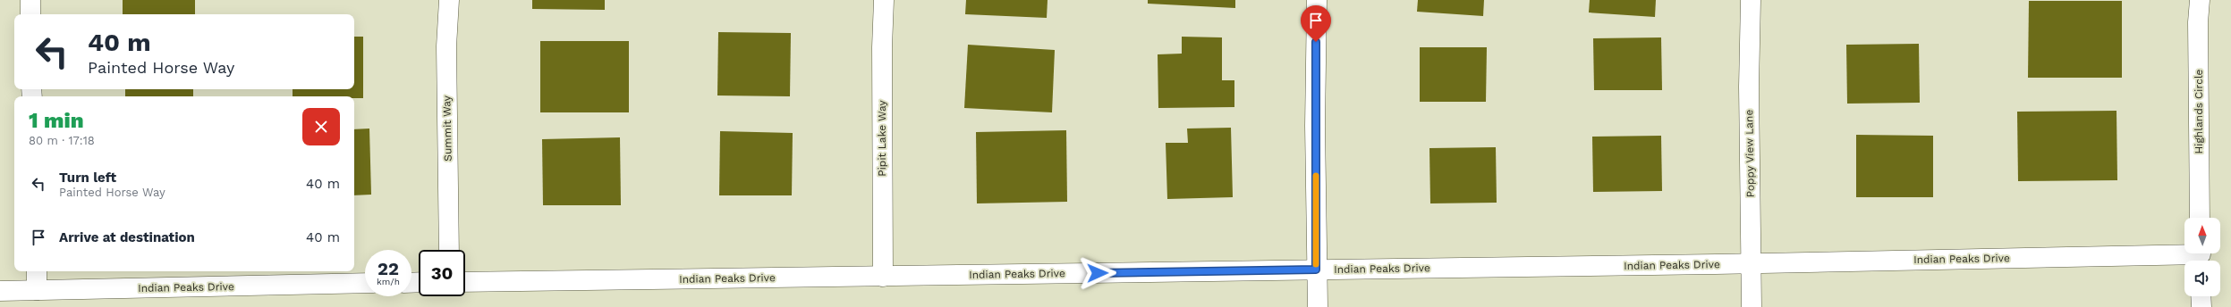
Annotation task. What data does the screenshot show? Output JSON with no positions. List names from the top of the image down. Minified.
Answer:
{"streets":{"street":["Highlands Circle","Summit Way","Pipit Lake Way","Poppy View Lane","Indian Peaks Drive"]},"crossings":[["Pipit Lake Way","Indian Peaks Drive"],["Poppy View Lane","Indian Peaks Drive"]],"north":"top","page":{"turn":["40 m","Painted Horse Way"],"heading":["1 min","80 m · 17:18"],"list":[{"name":"Turn left","note":"Painted Horse Way","value":"40 m"},{"name":"Arrive at destination","value":"40 m"}],"speed":"22 km/h","limit":"30"}}
